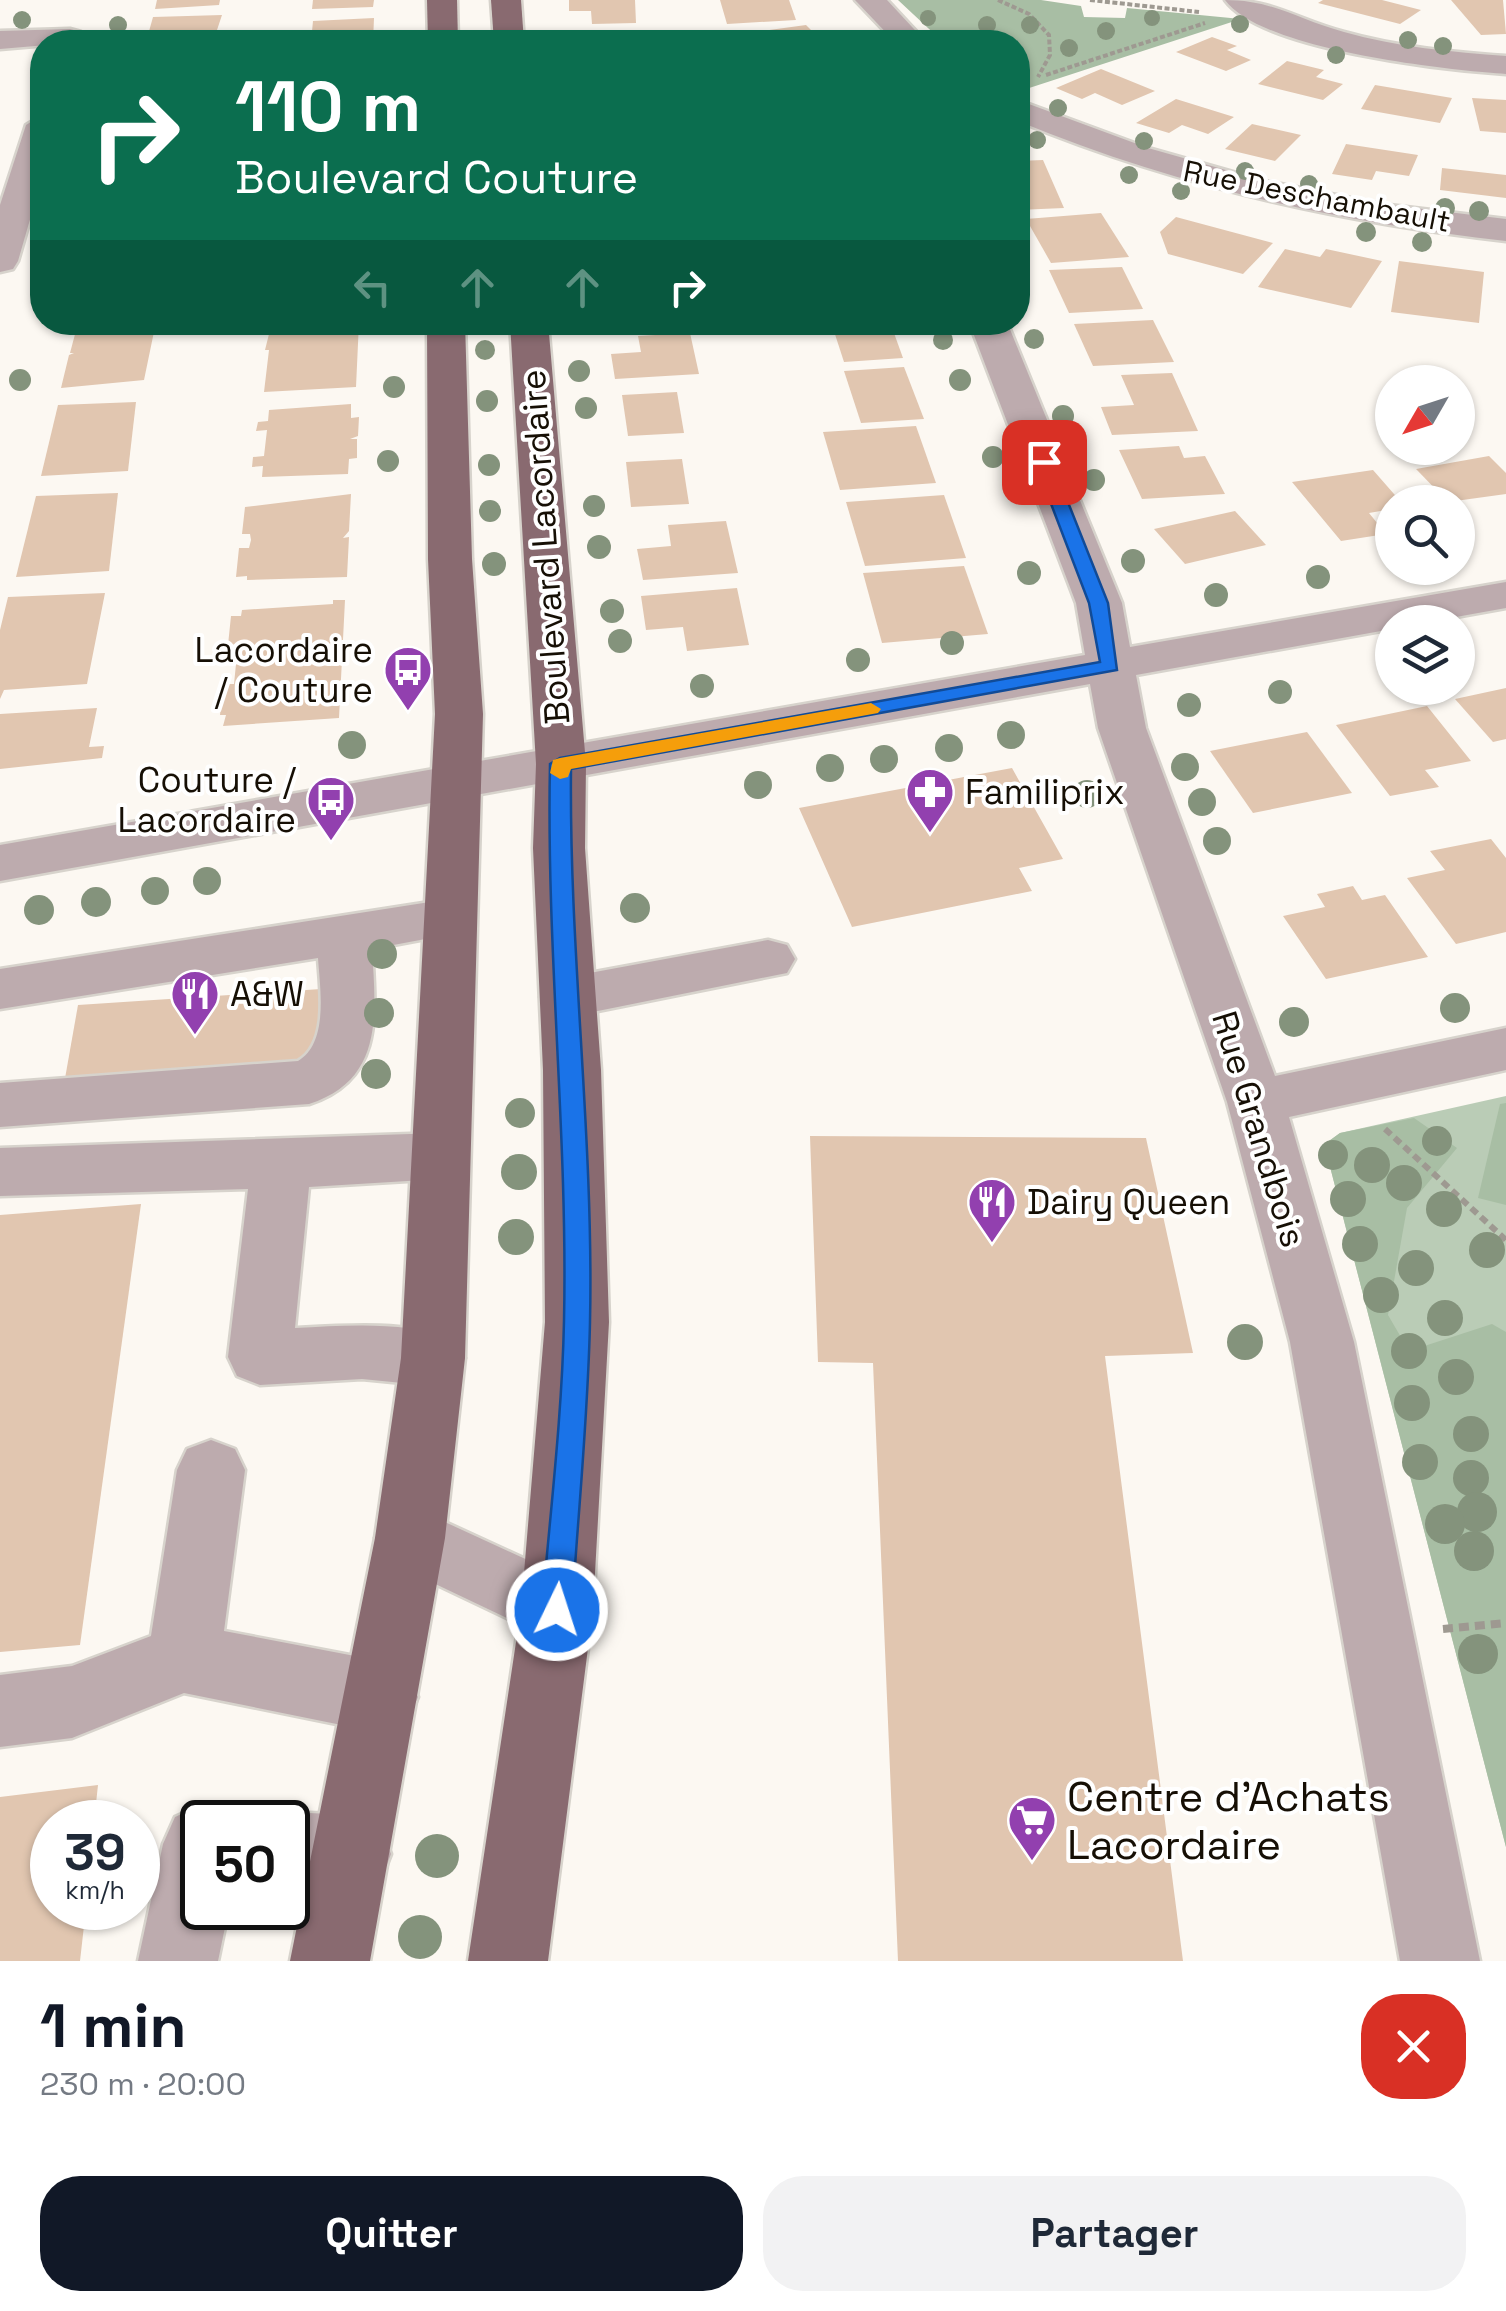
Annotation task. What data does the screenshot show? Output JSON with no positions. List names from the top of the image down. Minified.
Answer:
{"streets":{"main road":["Boulevard Lacordaire"],"street":["Rue Deschambault","Rue Grandbois"]},"places":{"bus stop":["Lacordaire / Couture","Couture / Lacordaire"],"pharmacy":["Familiprix"],"restaurant":["A&W","Dairy Queen"],"supermarket":["Centre d'Achats Lacordaire"]},"north":"bottom left","page":{"turn":["110 m","Boulevard Couture"],"speed":"39 km/h","limit":"50","heading":["1 min","230 m · 20:00"],"buttons":["Quitter","Partager"]}}
